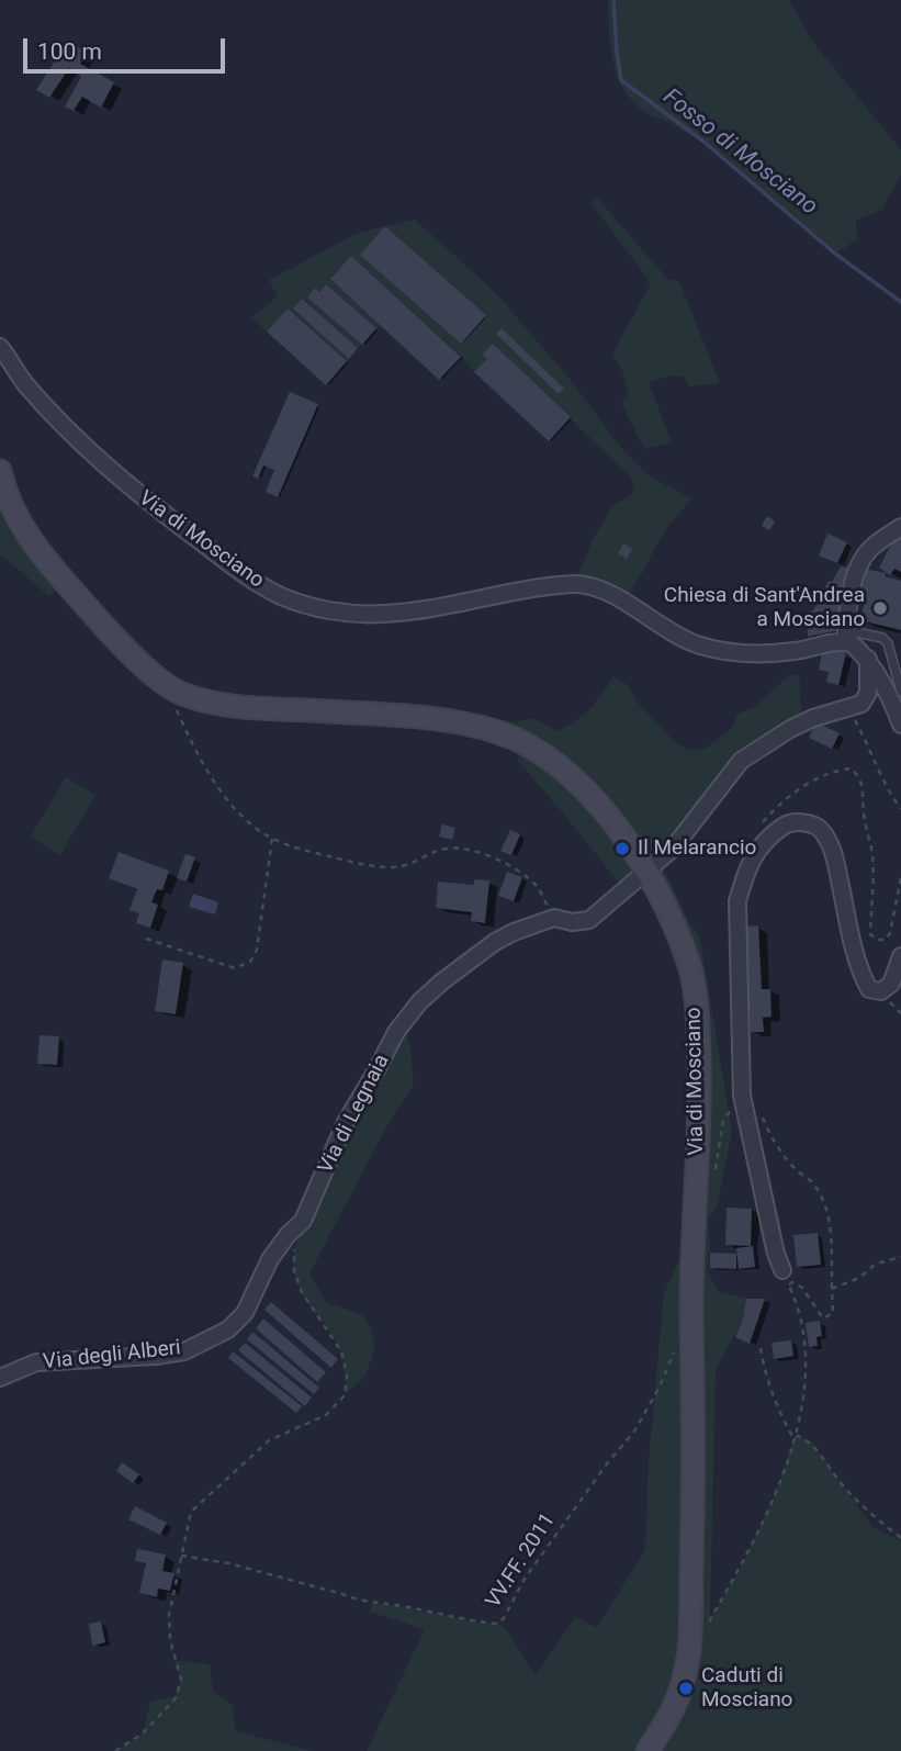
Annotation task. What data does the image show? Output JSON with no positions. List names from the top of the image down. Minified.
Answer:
{"streets":{"main road":["Via di Mosciano"],"street":["Via di Legnaia","Via degli Alberi"],"path":["VV.FF. 2011"]},"crossings":[["Via di Mosciano","Via di Legnaia"],["Via di Legnaia","Via degli Alberi"]],"water":["Fosso di Mosciano"],"places":["Chiesa di Sant'Andrea a Mosciano","Il Melarancio","Caduti di Mosciano"],"scale_bar":"100 m"}
